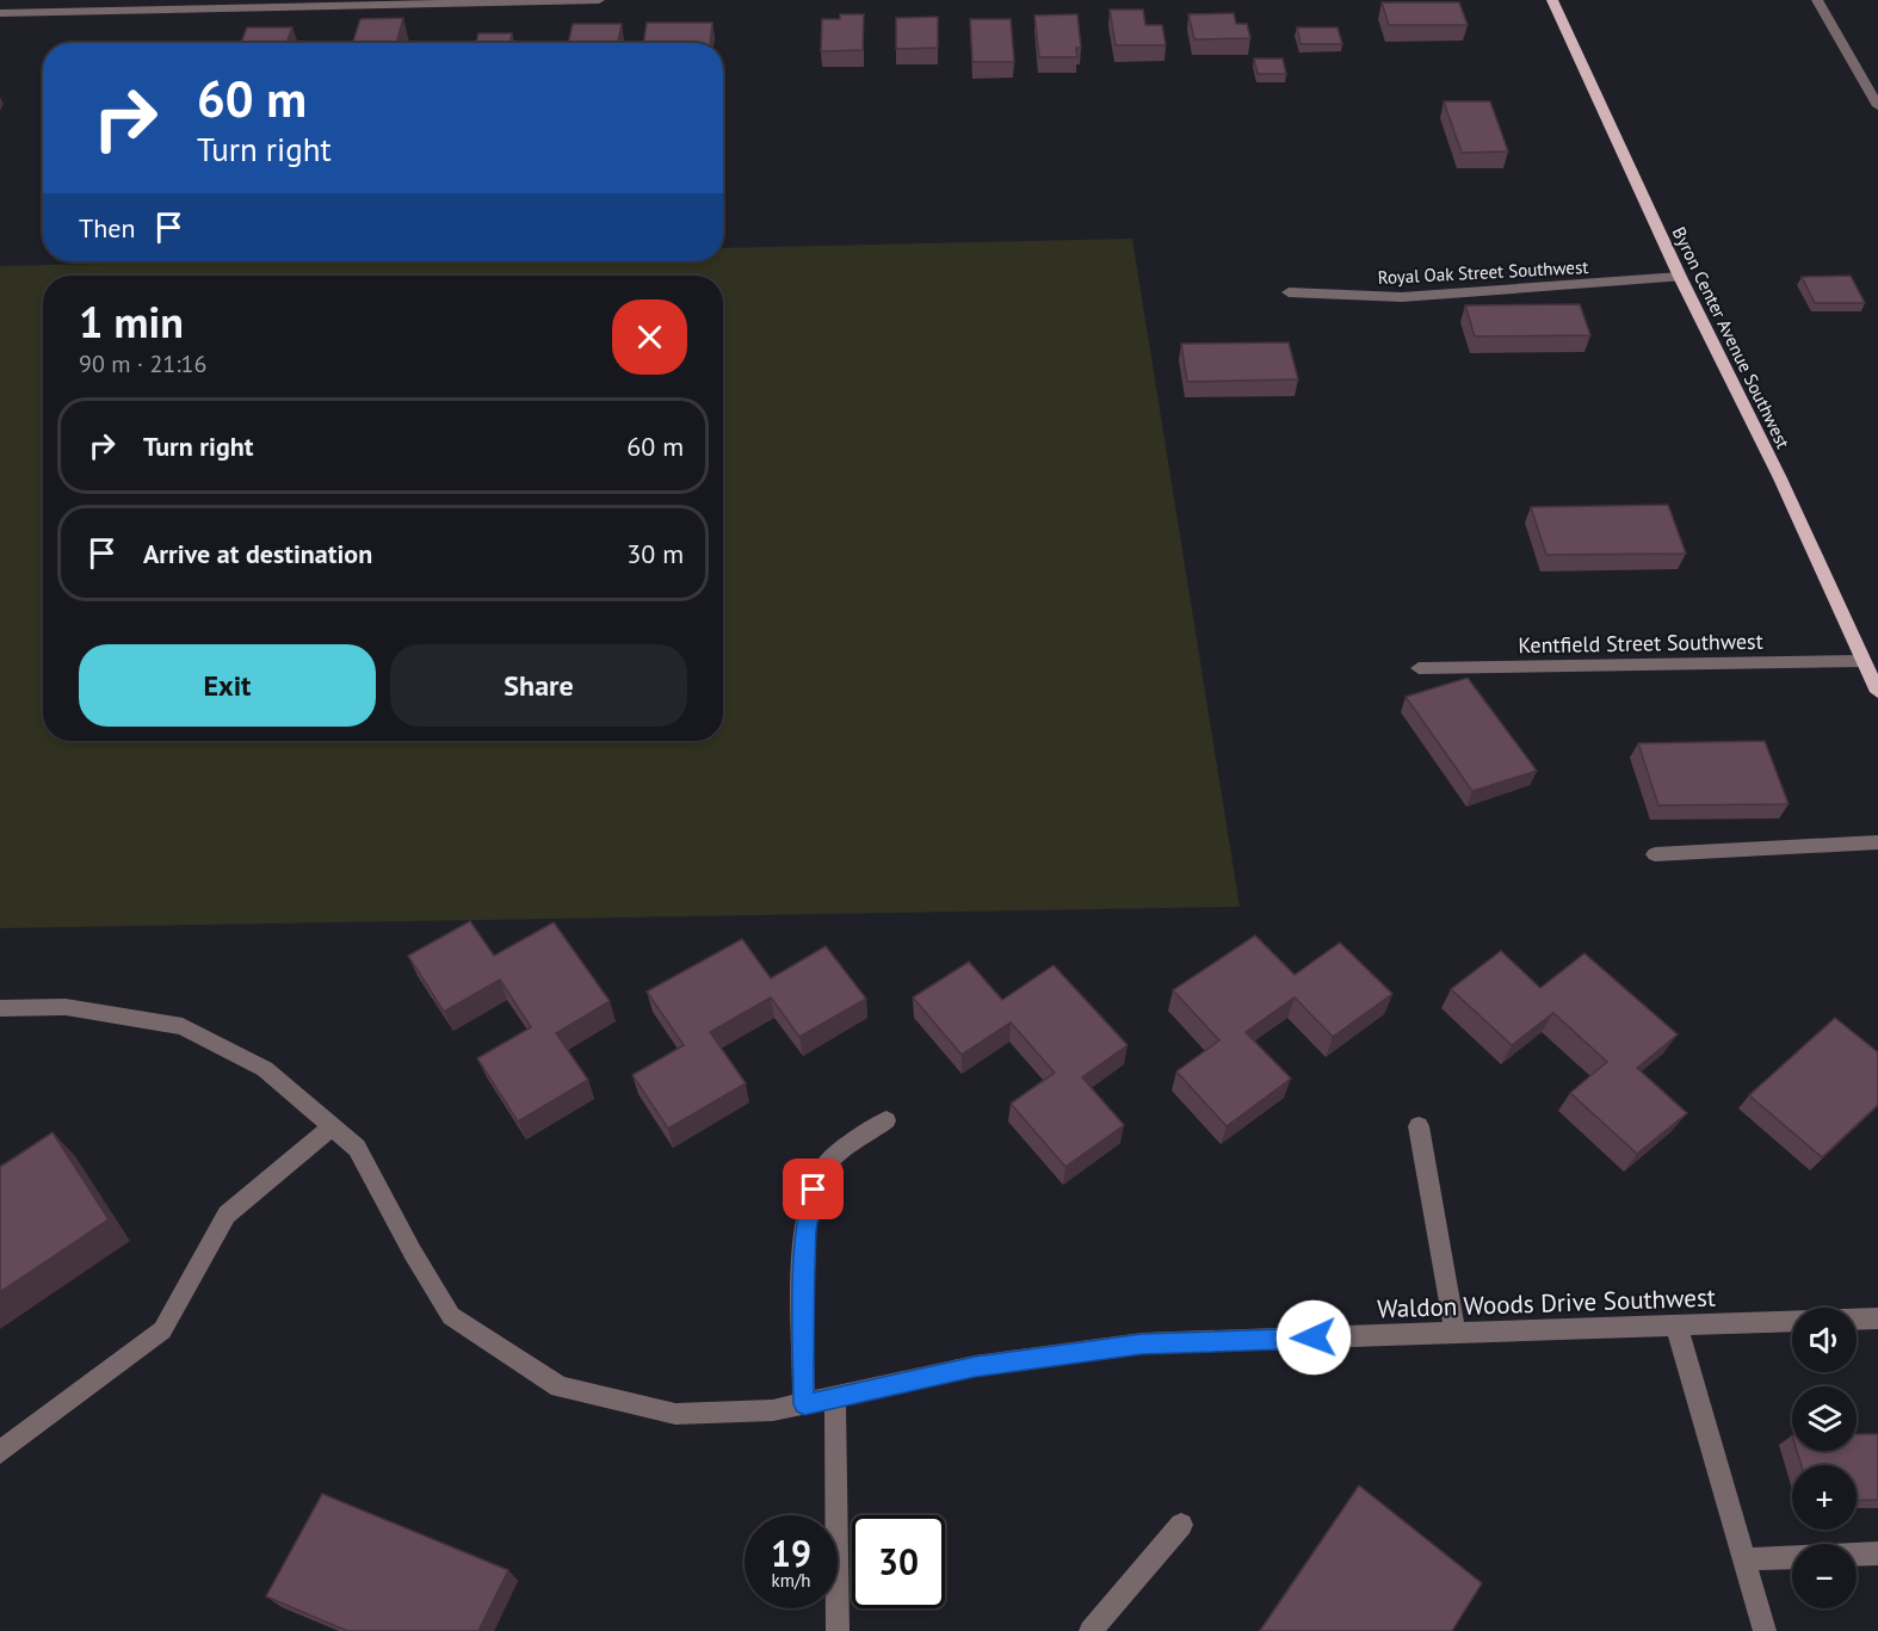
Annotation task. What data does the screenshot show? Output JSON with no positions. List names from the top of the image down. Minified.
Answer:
{"streets":{"main road":["Byron Center Avenue Southwest"],"street":["Royal Oak Street Southwest","Kentfield Street Southwest","Waldon Woods Drive Southwest"]},"crossings":[["Royal Oak Street Southwest","Byron Center Avenue Southwest"],["Byron Center Avenue Southwest","Kentfield Street Southwest"]],"page":{"turn":["60 m","Turn right"],"then":"Then","heading":["1 min","90 m · 21:16"],"list":[{"name":"Turn right","value":"60 m"},{"name":"Arrive at destination","value":"30 m"}],"buttons":["Exit","Share"],"map_buttons":["+","−"],"speed":"19 km/h","limit":"30"}}
